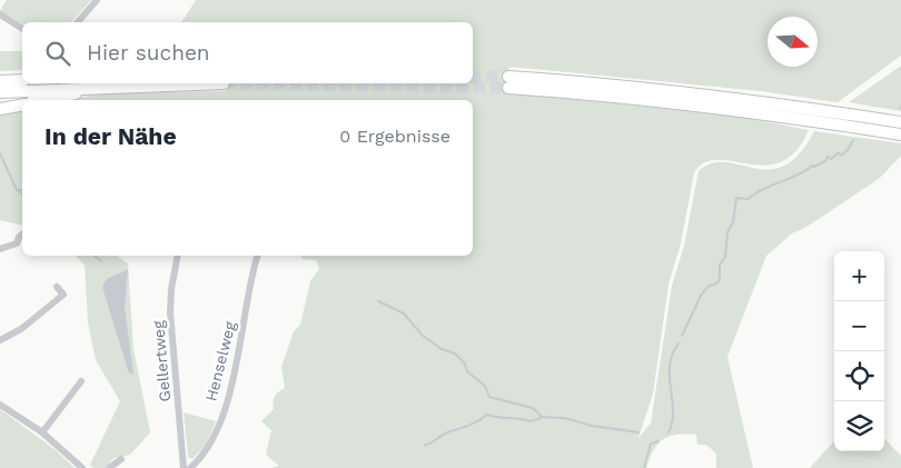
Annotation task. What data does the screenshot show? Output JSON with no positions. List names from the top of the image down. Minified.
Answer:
{"streets":{"street":["Gellertweg","Henselweg"]},"north":"right","page":{"search":"Hier suchen","heading":["In der Nähe","0 Ergebnisse"],"map_buttons":["+","−"]}}
